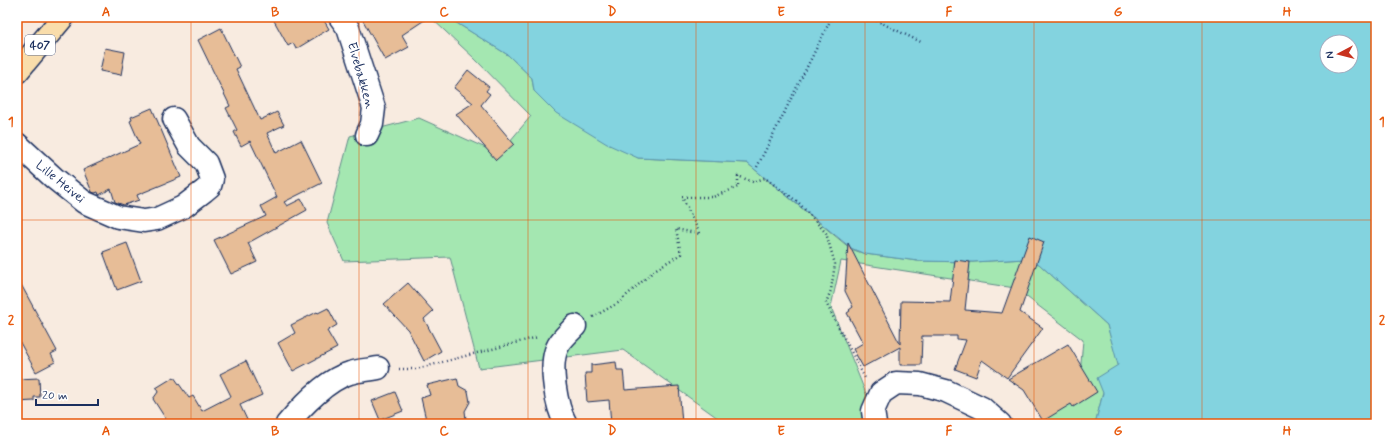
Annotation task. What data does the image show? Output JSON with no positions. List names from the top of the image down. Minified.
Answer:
{"streets":{"main road":["407"],"street":["Elvebakken","Lille Heivei"]},"scale_bar":"20 m","north":"left","grid":{"columns":["A","B","C","D","E","F","G","H"],"rows":["1","2"]}}
